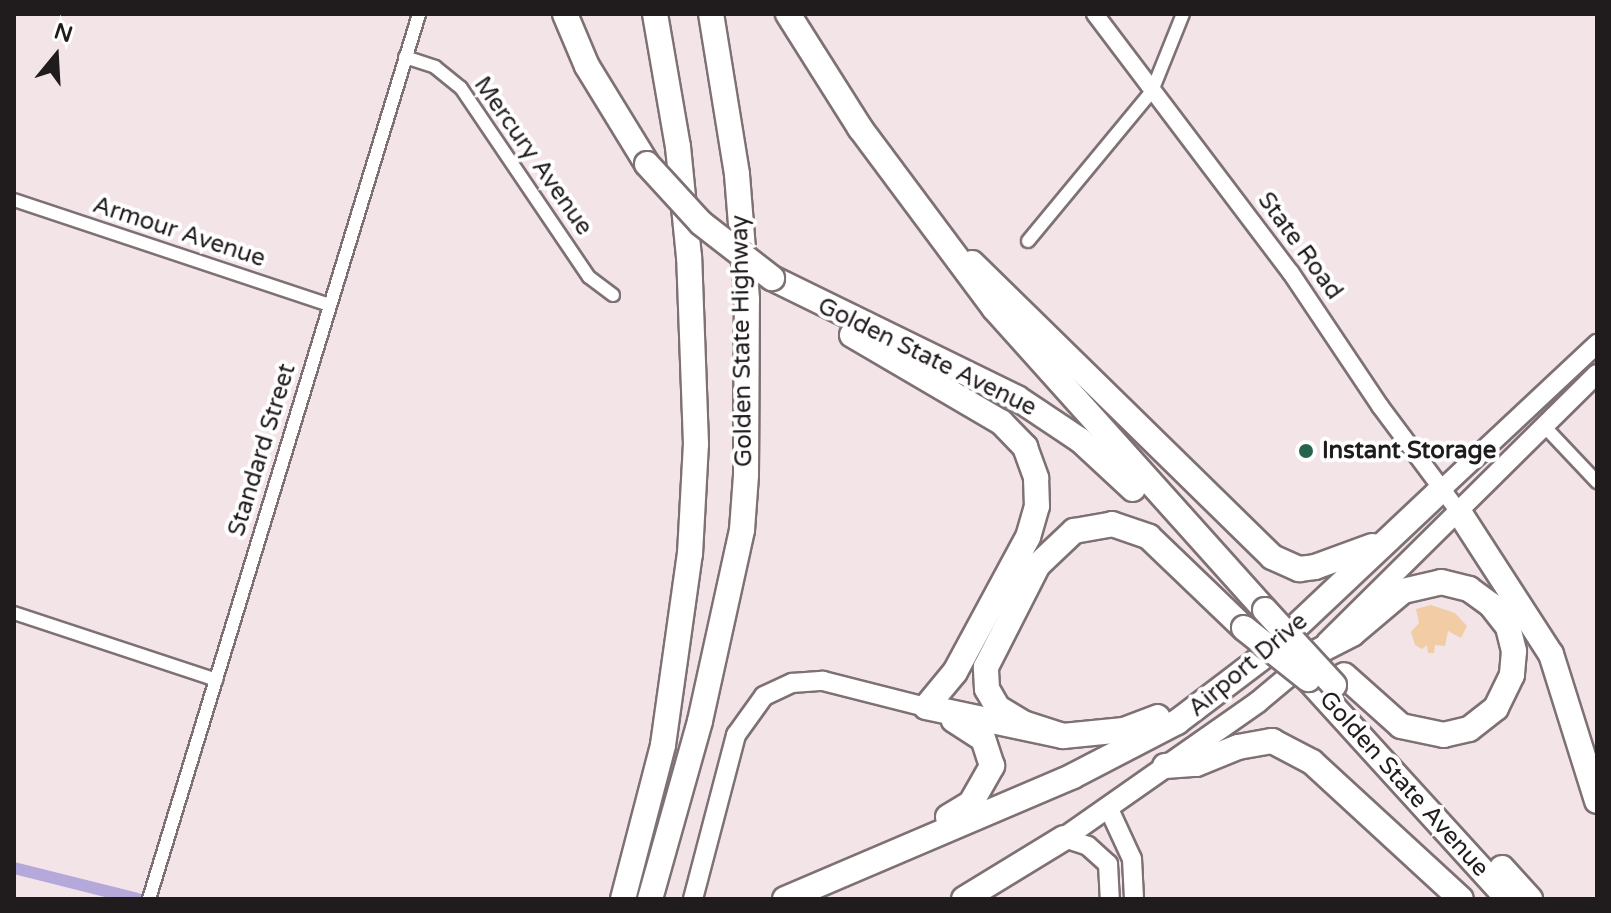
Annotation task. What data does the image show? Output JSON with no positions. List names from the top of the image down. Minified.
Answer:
{"streets":{"highway":["Golden State Highway","Golden State Avenue","Airport Drive"],"street":["Mercury Avenue","Armour Avenue","State Road","Standard Street"]},"crossings":[["Mercury Avenue","Standard Street"],["Armour Avenue","Standard Street"],["State Road","Airport Drive"]],"places":["Instant Storage"],"north":"top"}
